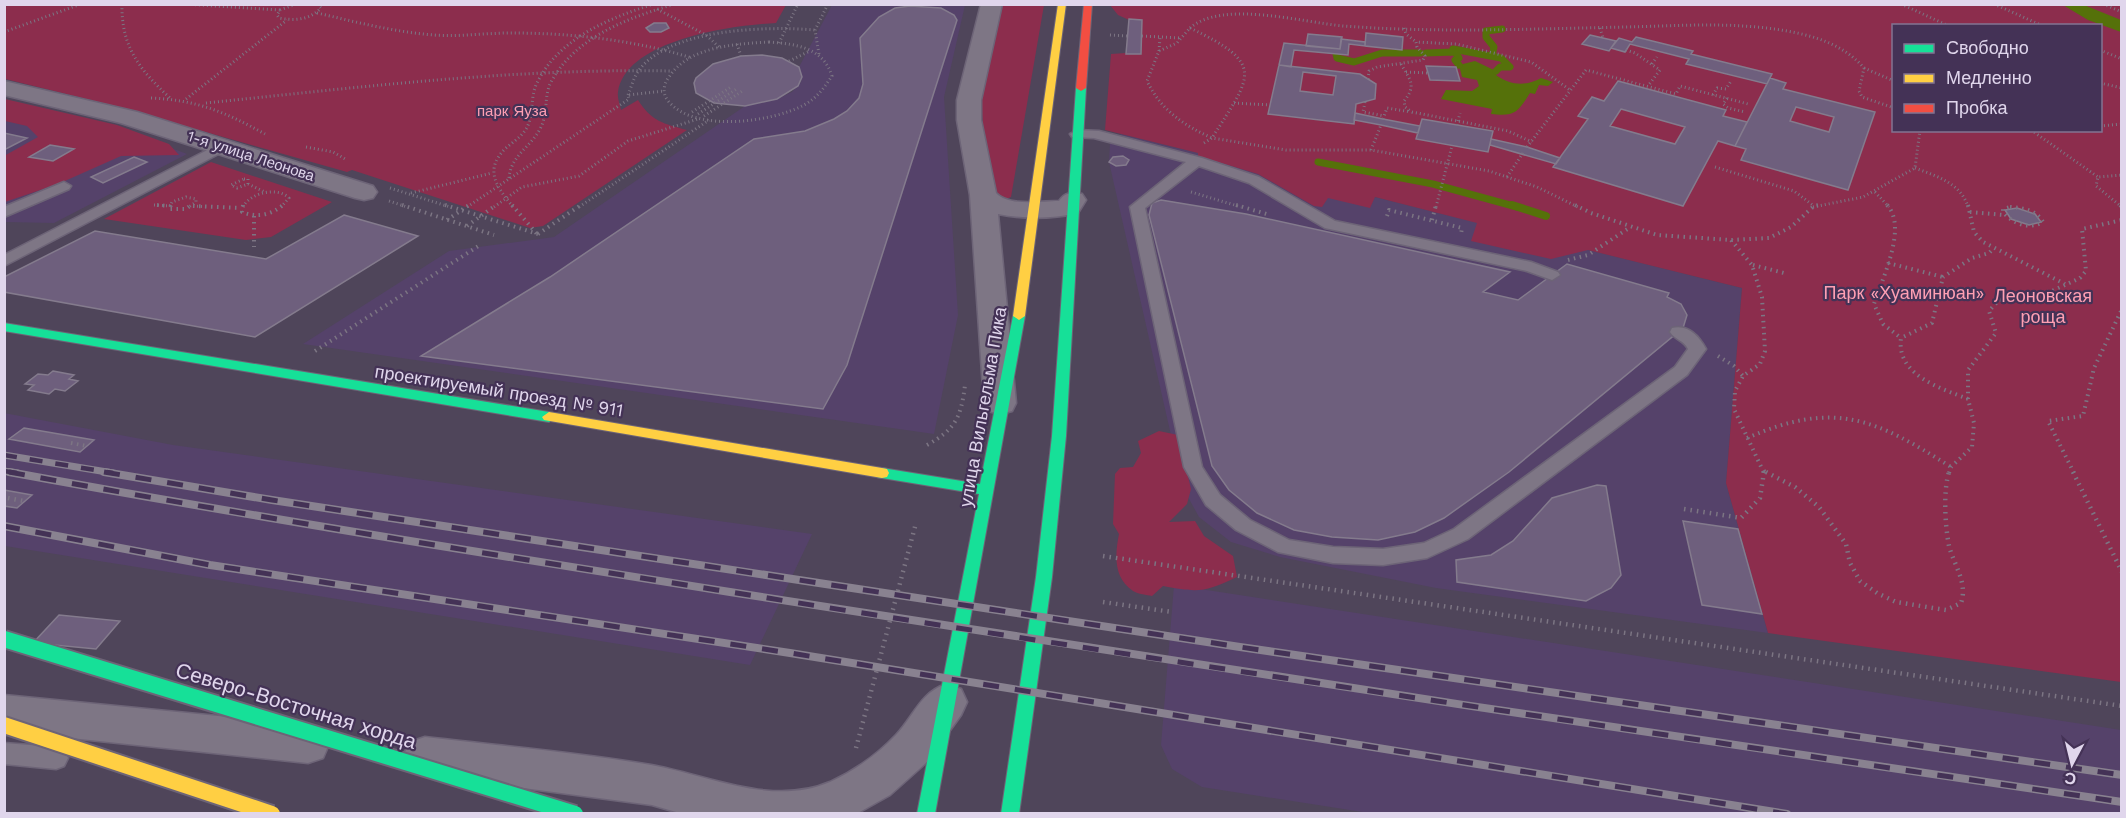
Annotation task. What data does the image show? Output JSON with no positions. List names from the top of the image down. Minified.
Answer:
{"streets":{"main road":["проектируемый проезд № 911","улица Вильгельма Пика","Северо-Восточная хорда"],"street":["1-я улица Леонова"]},"crossings":[["проектируемый проезд № 911","улица Вильгельма Пика"]],"parks":["парк Яуза","Парк «Хуаминюан»","Леоновская роща"],"legend":["Свободно","Медленно","Пробка"],"north":"bottom"}
